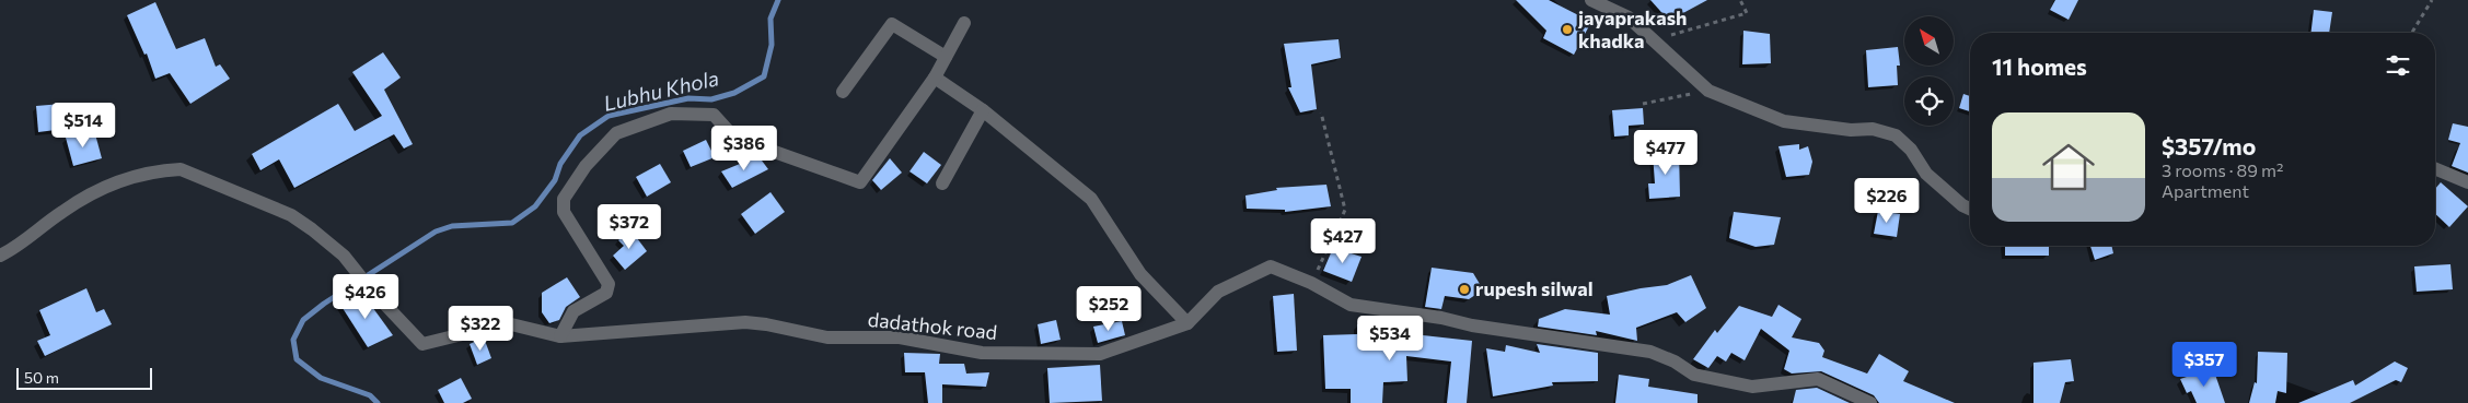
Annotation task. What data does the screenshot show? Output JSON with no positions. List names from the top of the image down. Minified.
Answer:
{"streets":{"street":["dadathok road"]},"water":["Lubhu Khola"],"places":["jayaprakash khadka","rupesh silwal"],"scale_bar":"50 m","north":"top left","page":{"heading":"11 homes","list":[{"name":"$357/mo","note":"3 rooms · 89 m² · Apartment"}],"price":["$514","$386","$477","$226","$372","$427","$426","$252","$322","$534","$357"],"scale":"50 m"}}
